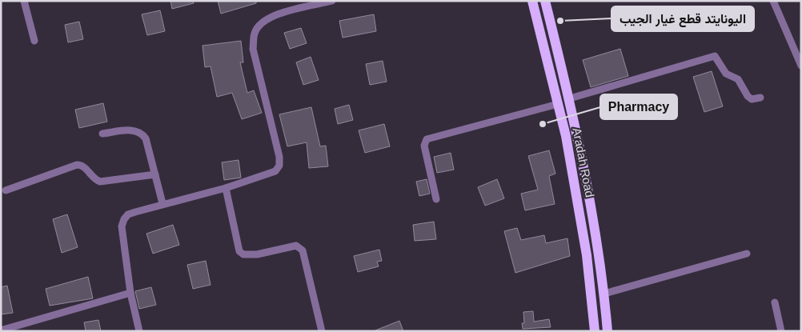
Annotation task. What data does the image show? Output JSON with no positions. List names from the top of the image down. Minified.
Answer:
{"streets":{"main road":["Aradah Road"]},"places":["اليونايتد قطع غيار الجيب","Pharmacy"]}
